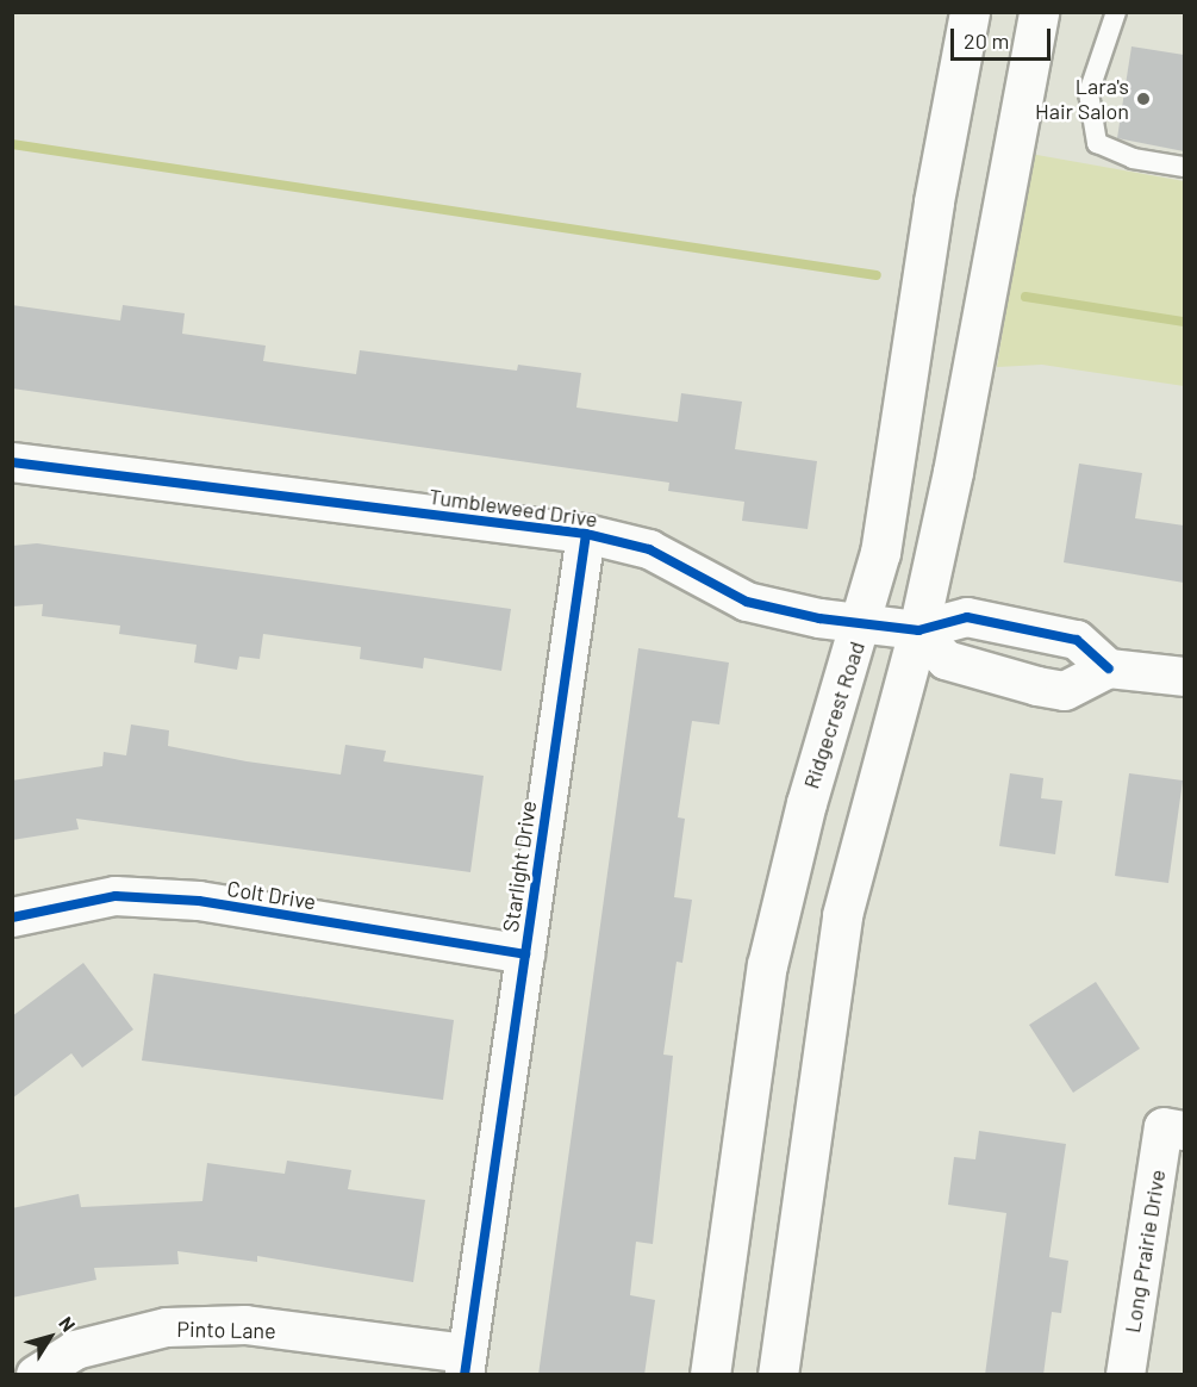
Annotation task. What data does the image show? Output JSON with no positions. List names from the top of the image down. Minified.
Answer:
{"streets":{"main road":["Ridgecrest Road"],"street":["Tumbleweed Drive","Starlight Drive","Colt Drive","Long Prairie Drive","Pinto Lane"]},"crossings":[["Tumbleweed Drive","Ridgecrest Road"],["Tumbleweed Drive","Starlight Drive"],["Starlight Drive","Colt Drive"],["Starlight Drive","Pinto Lane"]],"places":["Lara's Hair Salon"],"scale_bar":"20 m","north":"top right"}
